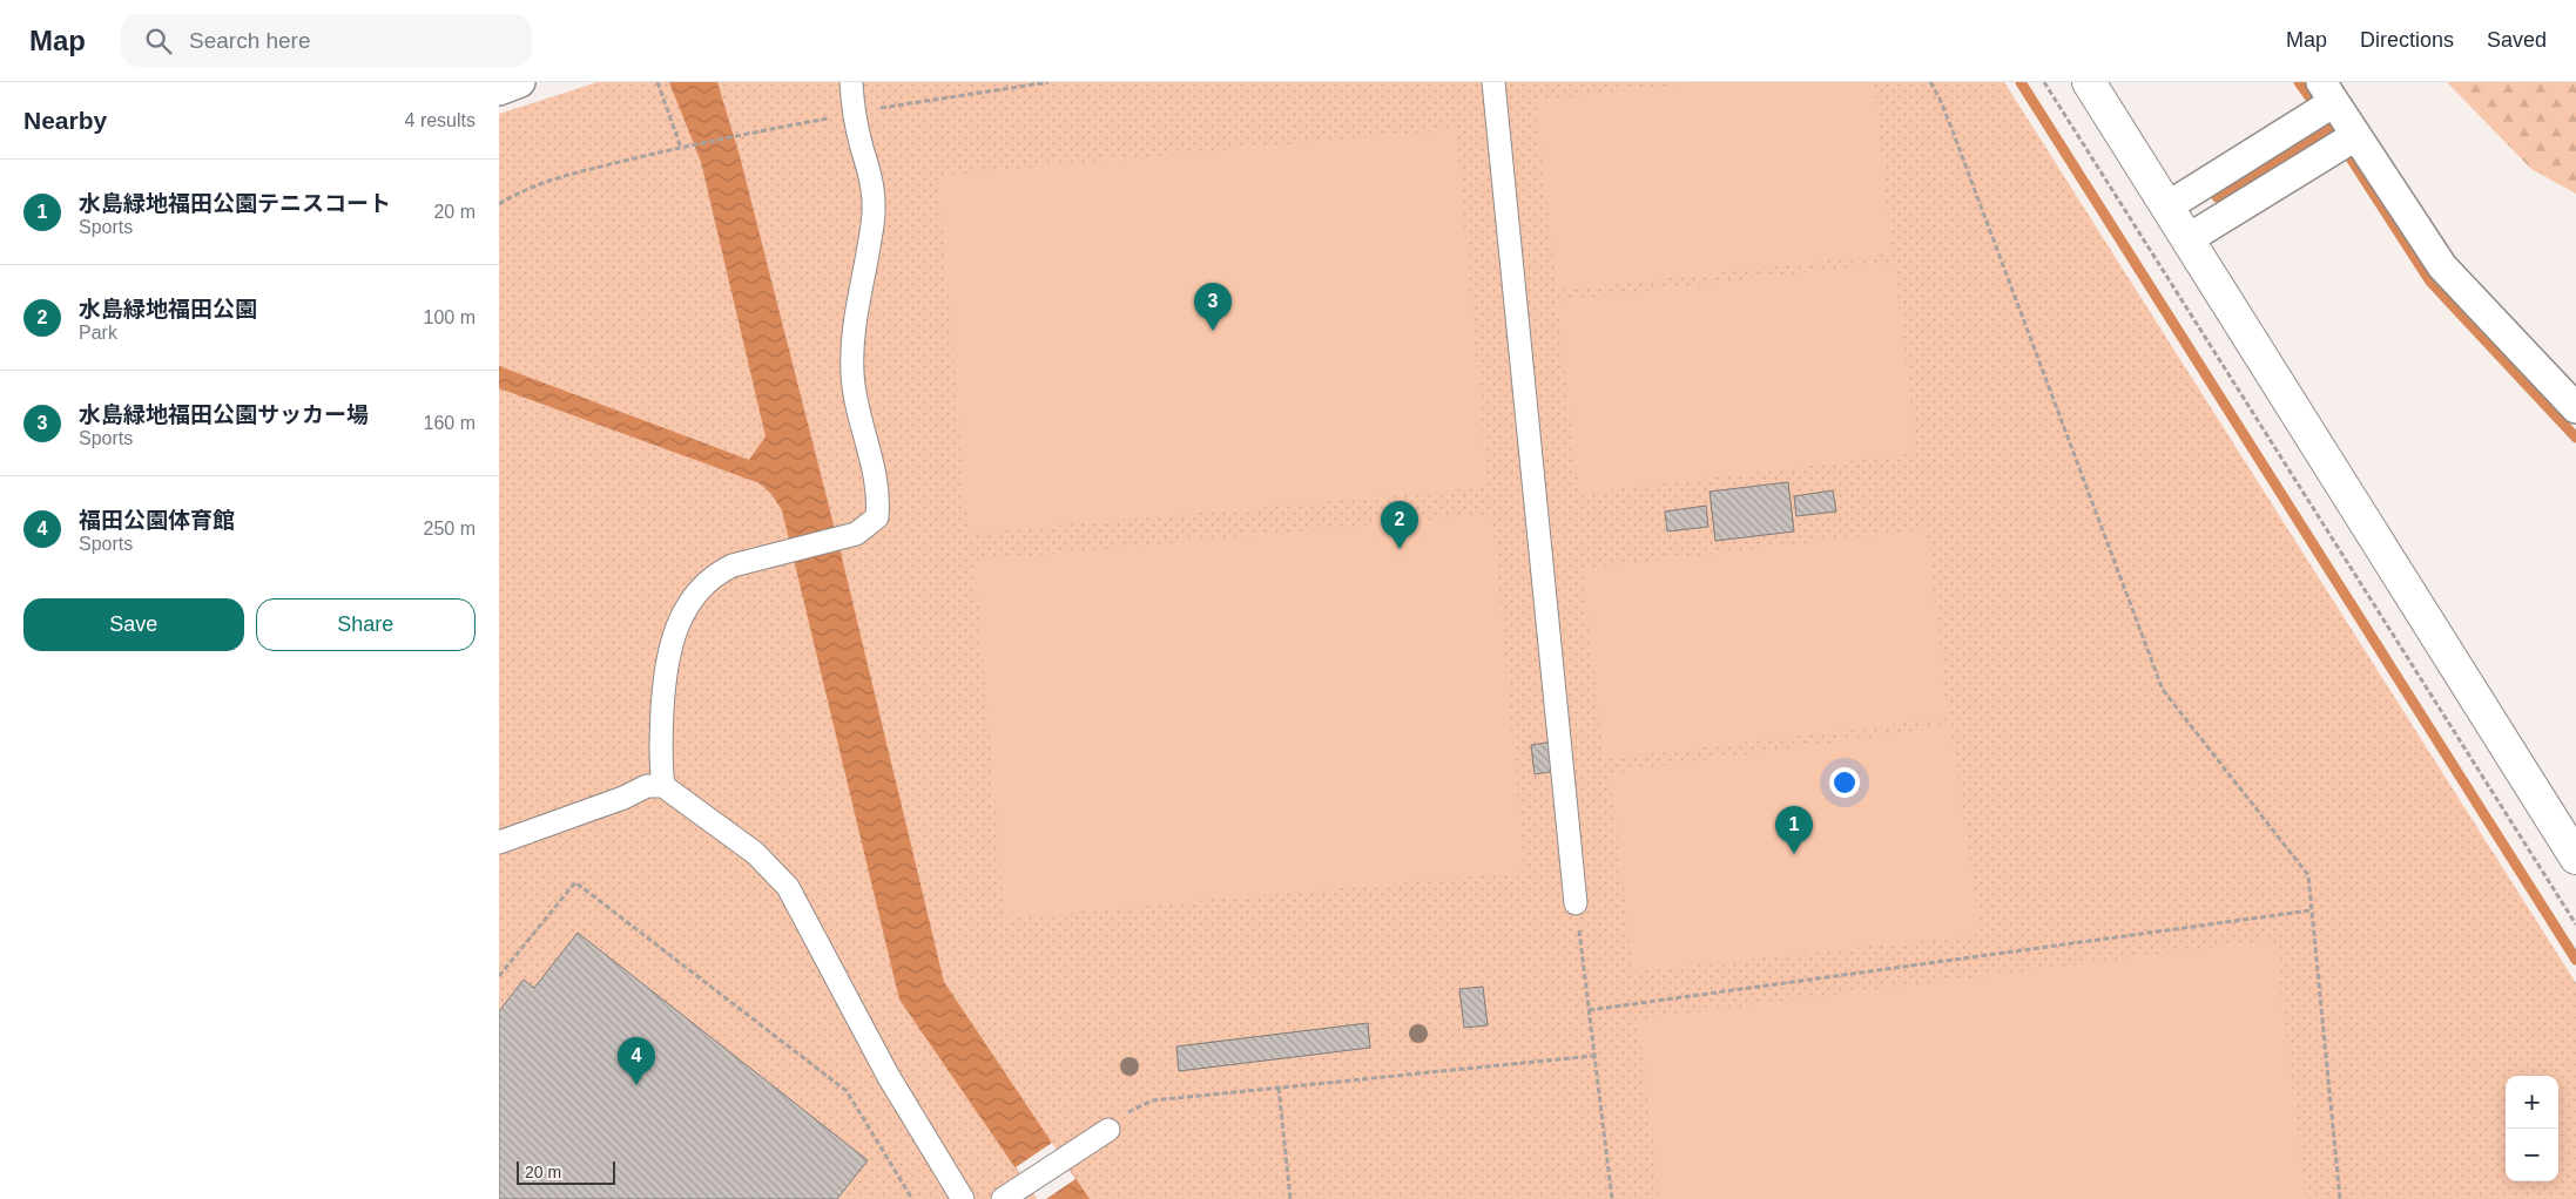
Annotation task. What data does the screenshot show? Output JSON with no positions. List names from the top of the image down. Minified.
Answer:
{"scale_bar":"20 m","page":{"header":"Map","search":"Search here","nav":["Map","Directions","Saved"],"heading":["Nearby","4 results"],"list":[{"mark":"1","name":"水島緑地福田公園テニスコート","note":"Sports","value":"20 m"},{"mark":"2","name":"水島緑地福田公園","note":"Park","value":"100 m"},{"mark":"3","name":"水島緑地福田公園サッカー場","note":"Sports","value":"160 m"},{"mark":"4","name":"福田公園体育館","note":"Sports","value":"250 m"}],"pins":["3","2","1","4"],"buttons":["Save","Share"],"map_buttons":["+","−"],"scale":"20 m"}}
